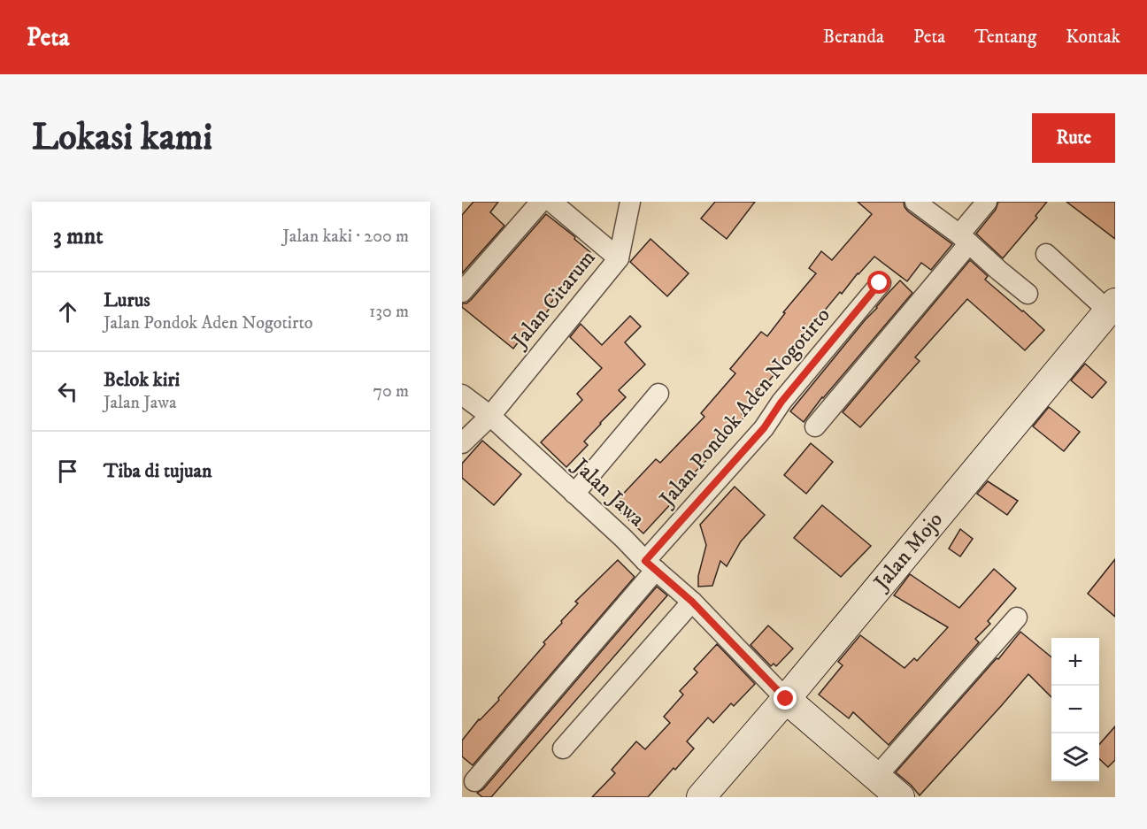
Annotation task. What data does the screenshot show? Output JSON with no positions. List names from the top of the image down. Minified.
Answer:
{"streets":{"street":["Jalan Citarum","Jalan Pondok Aden Nogotirto","Jalan Jawa","Jalan Mojo"]},"crossings":[["Jalan Citarum","Jalan Jawa"],["Jalan Pondok Aden Nogotirto","Jalan Jawa"],["Jalan Jawa","Jalan Mojo"]],"page":{"header":"Peta","nav":["Beranda","Peta","Tentang","Kontak"],"buttons":"Rute","title":"Lokasi kami","heading":["3 mnt","Jalan kaki · 200 m"],"list":[["Lurus","Jalan Pondok Aden Nogotirto","130 m"],["Belok kiri","Jalan Jawa","70 m"],"Tiba di tujuan"],"map_buttons":["+","−"]}}
